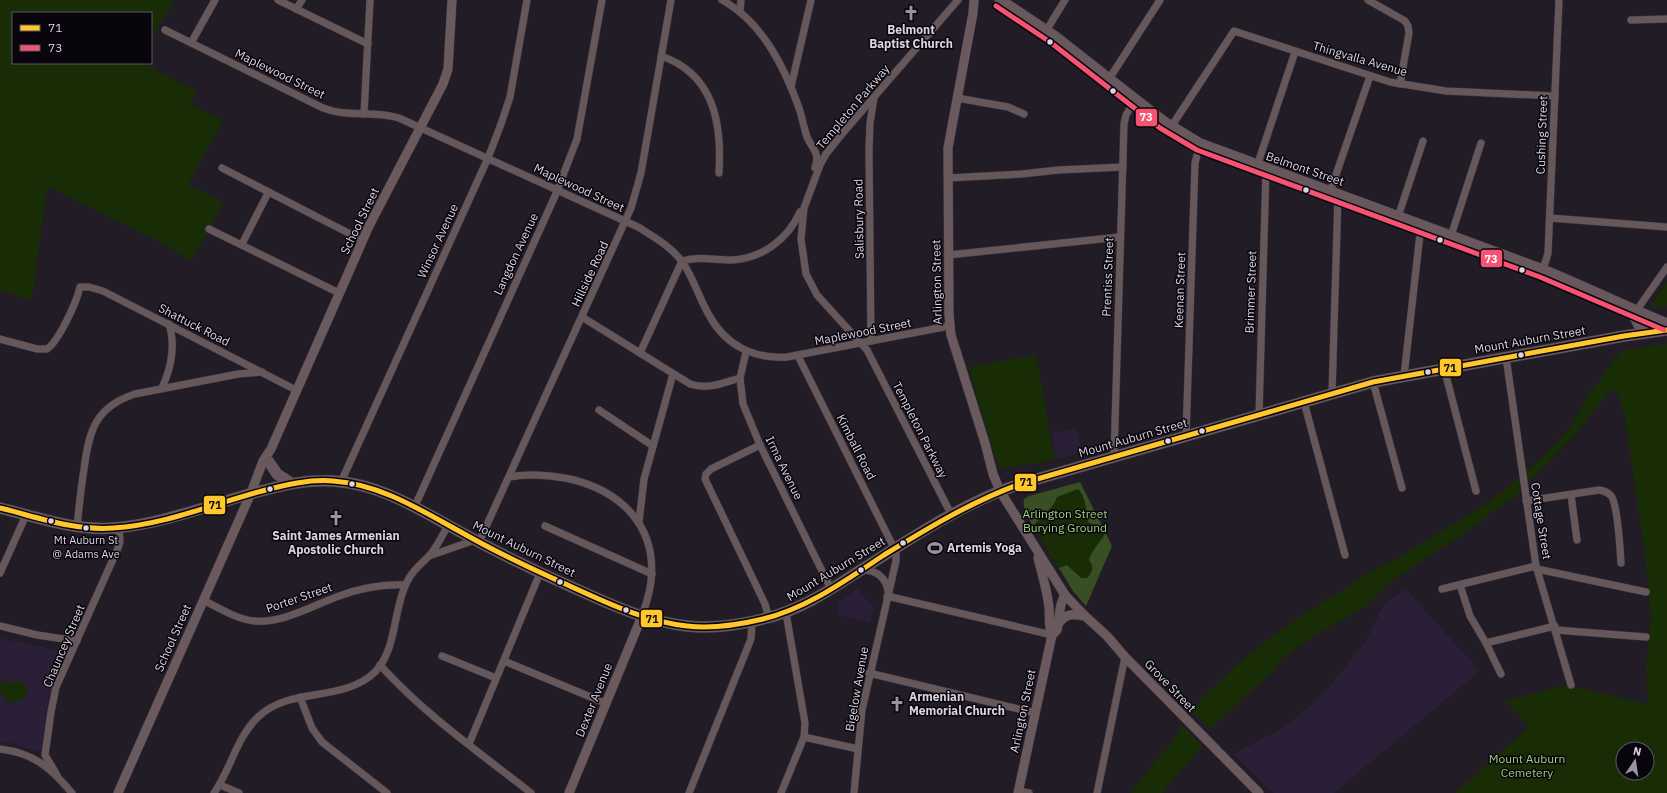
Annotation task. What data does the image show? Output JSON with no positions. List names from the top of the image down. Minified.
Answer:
{"streets":{"main road":["Belmont Street","Mount Auburn Street"],"street":["Thingvalla Avenue","Maplewood Street","Templeton Parkway","Cushing Street","Salisbury Road","School Street","Winsor Avenue","Langdon Avenue","Hillside Road","Prentiss Street","Arlington Street","Keenan Street","Brimmer Street","Shattuck Road","Kimball Road","Irma Avenue","Cottage Street","Porter Street","Chauncey Street","Grove Street","Bigelow Avenue","Dexter Avenue"]},"crossings":[["Thingvalla Avenue","Cushing Street"],["Thingvalla Avenue","Belmont Street"],["Thingvalla Avenue","Brimmer Street"],["Maplewood Street","Templeton Parkway"],["Maplewood Street","Salisbury Road"],["Maplewood Street","School Street"],["Maplewood Street","Winsor Avenue"],["Maplewood Street","Langdon Avenue"],["Maplewood Street","Hillside Road"],["Maplewood Street","Arlington Street"],["Maplewood Street","Kimball Road"],["Maplewood Street","Irma Avenue"],["Templeton Parkway","Salisbury Road"],["Templeton Parkway","Mount Auburn Street"],["Cushing Street","Belmont Street"],["Belmont Street","Prentiss Street"],["Belmont Street","Keenan Street"],["Belmont Street","Brimmer Street"],["School Street","Shattuck Road"],["School Street","Mount Auburn Street"],["School Street","Porter Street"],["Winsor Avenue","Mount Auburn Street"],["Langdon Avenue","Mount Auburn Street"],["Hillside Road","Mount Auburn Street"],["Prentiss Street","Mount Auburn Street"],["Arlington Street","Mount Auburn Street"],["Arlington Street","Grove Street"],["Keenan Street","Mount Auburn Street"],["Brimmer Street","Mount Auburn Street"],["Mount Auburn Street","Kimball Road"],["Mount Auburn Street","Irma Avenue"],["Mount Auburn Street","Cottage Street"],["Mount Auburn Street","Chauncey Street"],["Mount Auburn Street","Bigelow Avenue"],["Mount Auburn Street","Dexter Avenue"],["Kimball Road","Bigelow Avenue"]],"parks":["Arlington Street Burying Ground","Mount Auburn Cemetery"],"places":{"church":["Belmont Baptist Church","Saint James Armenian Apostolic Church","Armenian Memorial Church"],"other":["Mt Auburn St @ Adams Ave"],"sports":["Artemis Yoga"]},"lines":["transit line 73","transit line 71"],"legend":["71","73"],"north":"top"}
